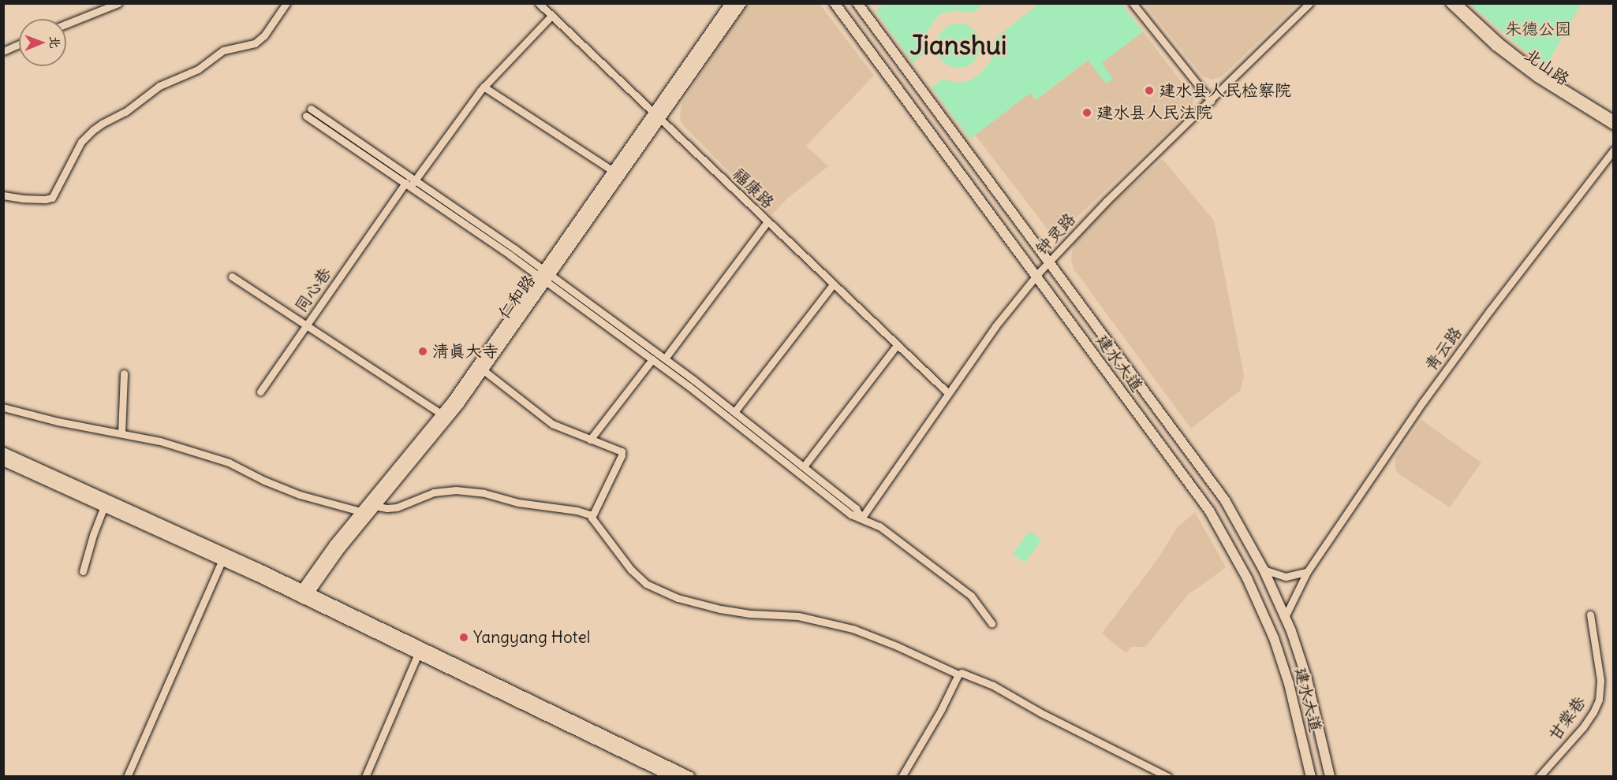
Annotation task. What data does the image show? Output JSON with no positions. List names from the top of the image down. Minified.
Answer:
{"streets":{"main road":["仁和路","建水大道"],"street":["北山路","福康路","钟灵路","同心巷","青云路","甘棠巷"]},"crossings":[["福康路","钟灵路"],["福康路","同心巷"],["福康路","仁和路"],["钟灵路","建水大道"],["同心巷","仁和路"],["青云路","建水大道"]],"districts":["Jianshui"],"parks":["朱德公园"],"places":["建水县人民检察院","建水县人民法院","清真大寺","Yangyang Hotel"],"north":"right"}
